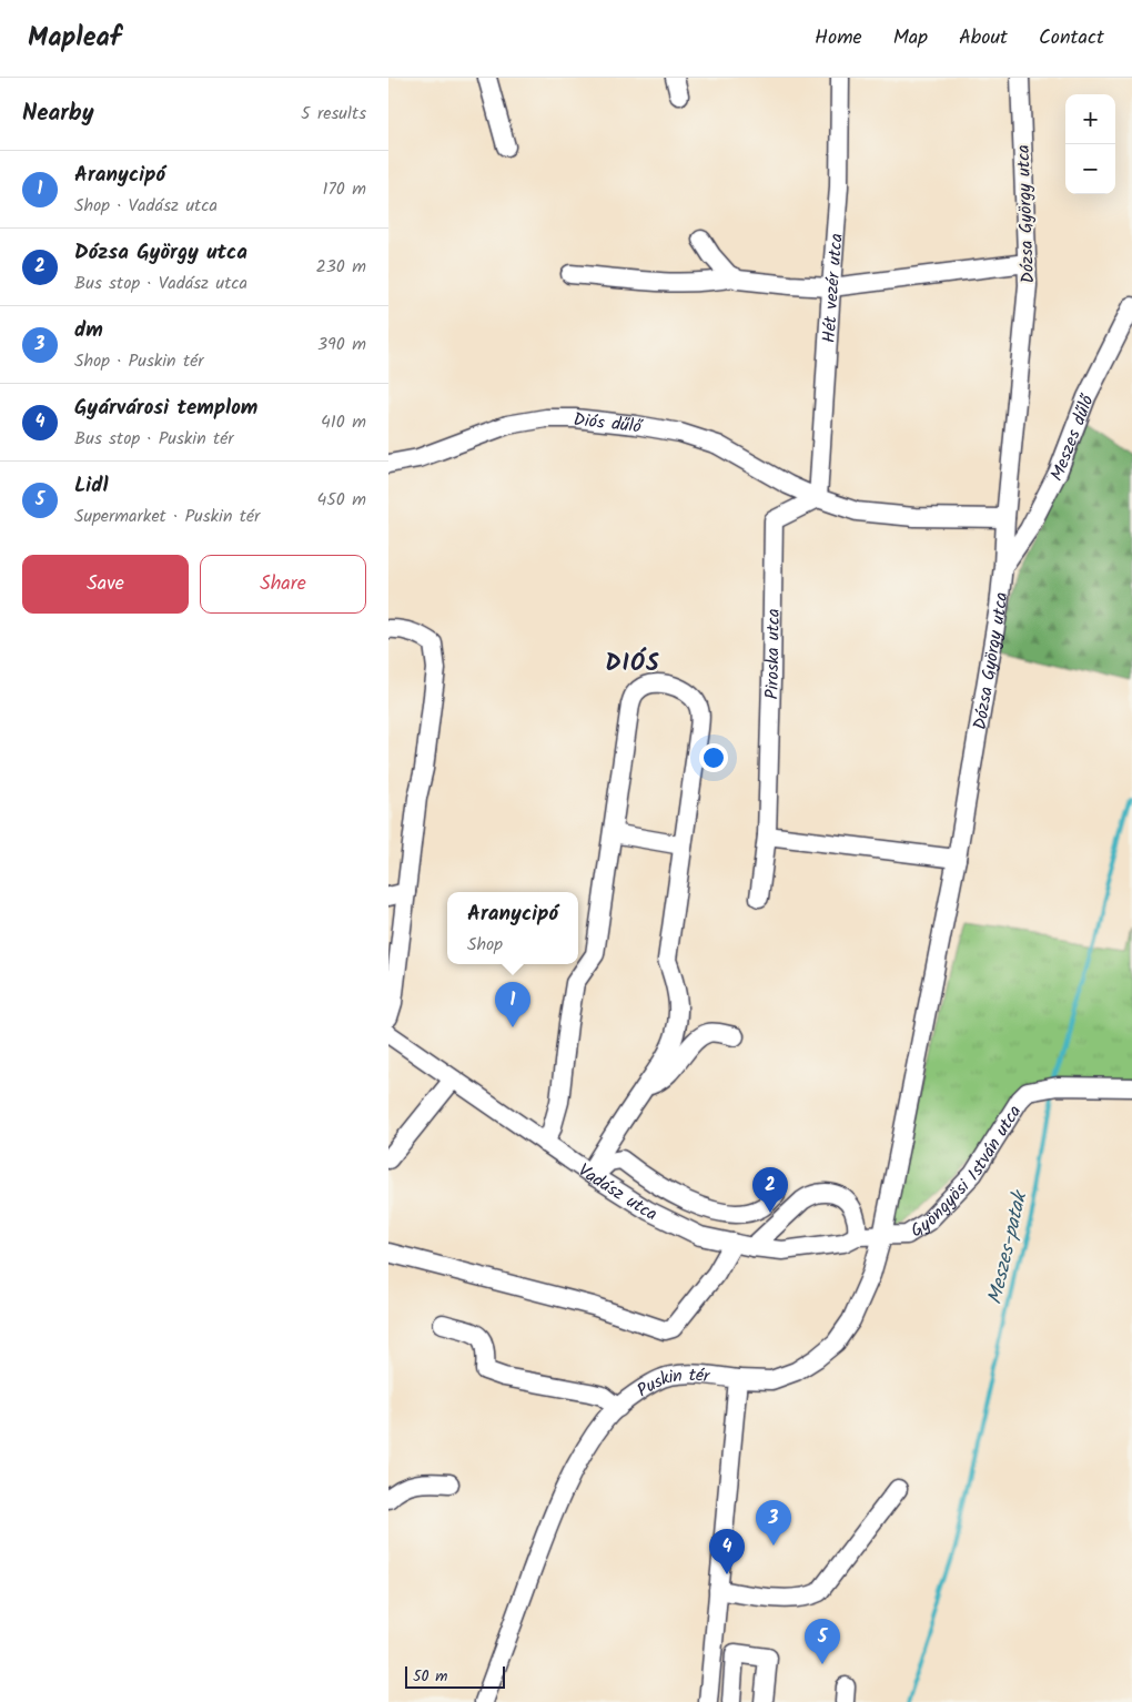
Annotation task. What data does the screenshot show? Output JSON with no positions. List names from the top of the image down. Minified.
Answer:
{"streets":{"street":["Dózsa György utca","Hét vezér utca","Diós dűlő","Meszes dűlő","Piroska utca","Gyöngyösi István utca","Vadász utca","Puskin tér"]},"crossings":[["Dózsa György utca","Meszes dűlő"],["Dózsa György utca","Gyöngyösi István utca"],["Dózsa György utca","Vadász utca"],["Hét vezér utca","Diós dűlő"],["Hét vezér utca","Piroska utca"],["Diós dűlő","Piroska utca"],["Gyöngyösi István utca","Vadász utca"],["Gyöngyösi István utca","Puskin tér"]],"districts":["DIÓS"],"water":["Meszes-patak"],"scale_bar":"50 m","page":{"header":"Mapleaf","nav":["Home","Map","About","Contact"],"heading":["Nearby","5 results"],"map_buttons":["+","−"],"list":[{"mark":"1","name":"Aranycipó","note":"Shop · Vadász utca","value":"170 m"},{"mark":"2","name":"Dózsa György utca","note":"Bus stop · Vadász utca","value":"230 m"},{"mark":"3","name":"dm","note":"Shop · Puskin tér","value":"390 m"},{"mark":"4","name":"Gyárvárosi templom","note":"Bus stop · Puskin tér","value":"410 m"},{"mark":"5","name":"Lidl","note":"Supermarket · Puskin tér","value":"450 m"}],"buttons":["Save","Share"],"popup":["Aranycipó","Shop"],"pins":["1","2","3","4","5"],"scale":"50 m"}}
